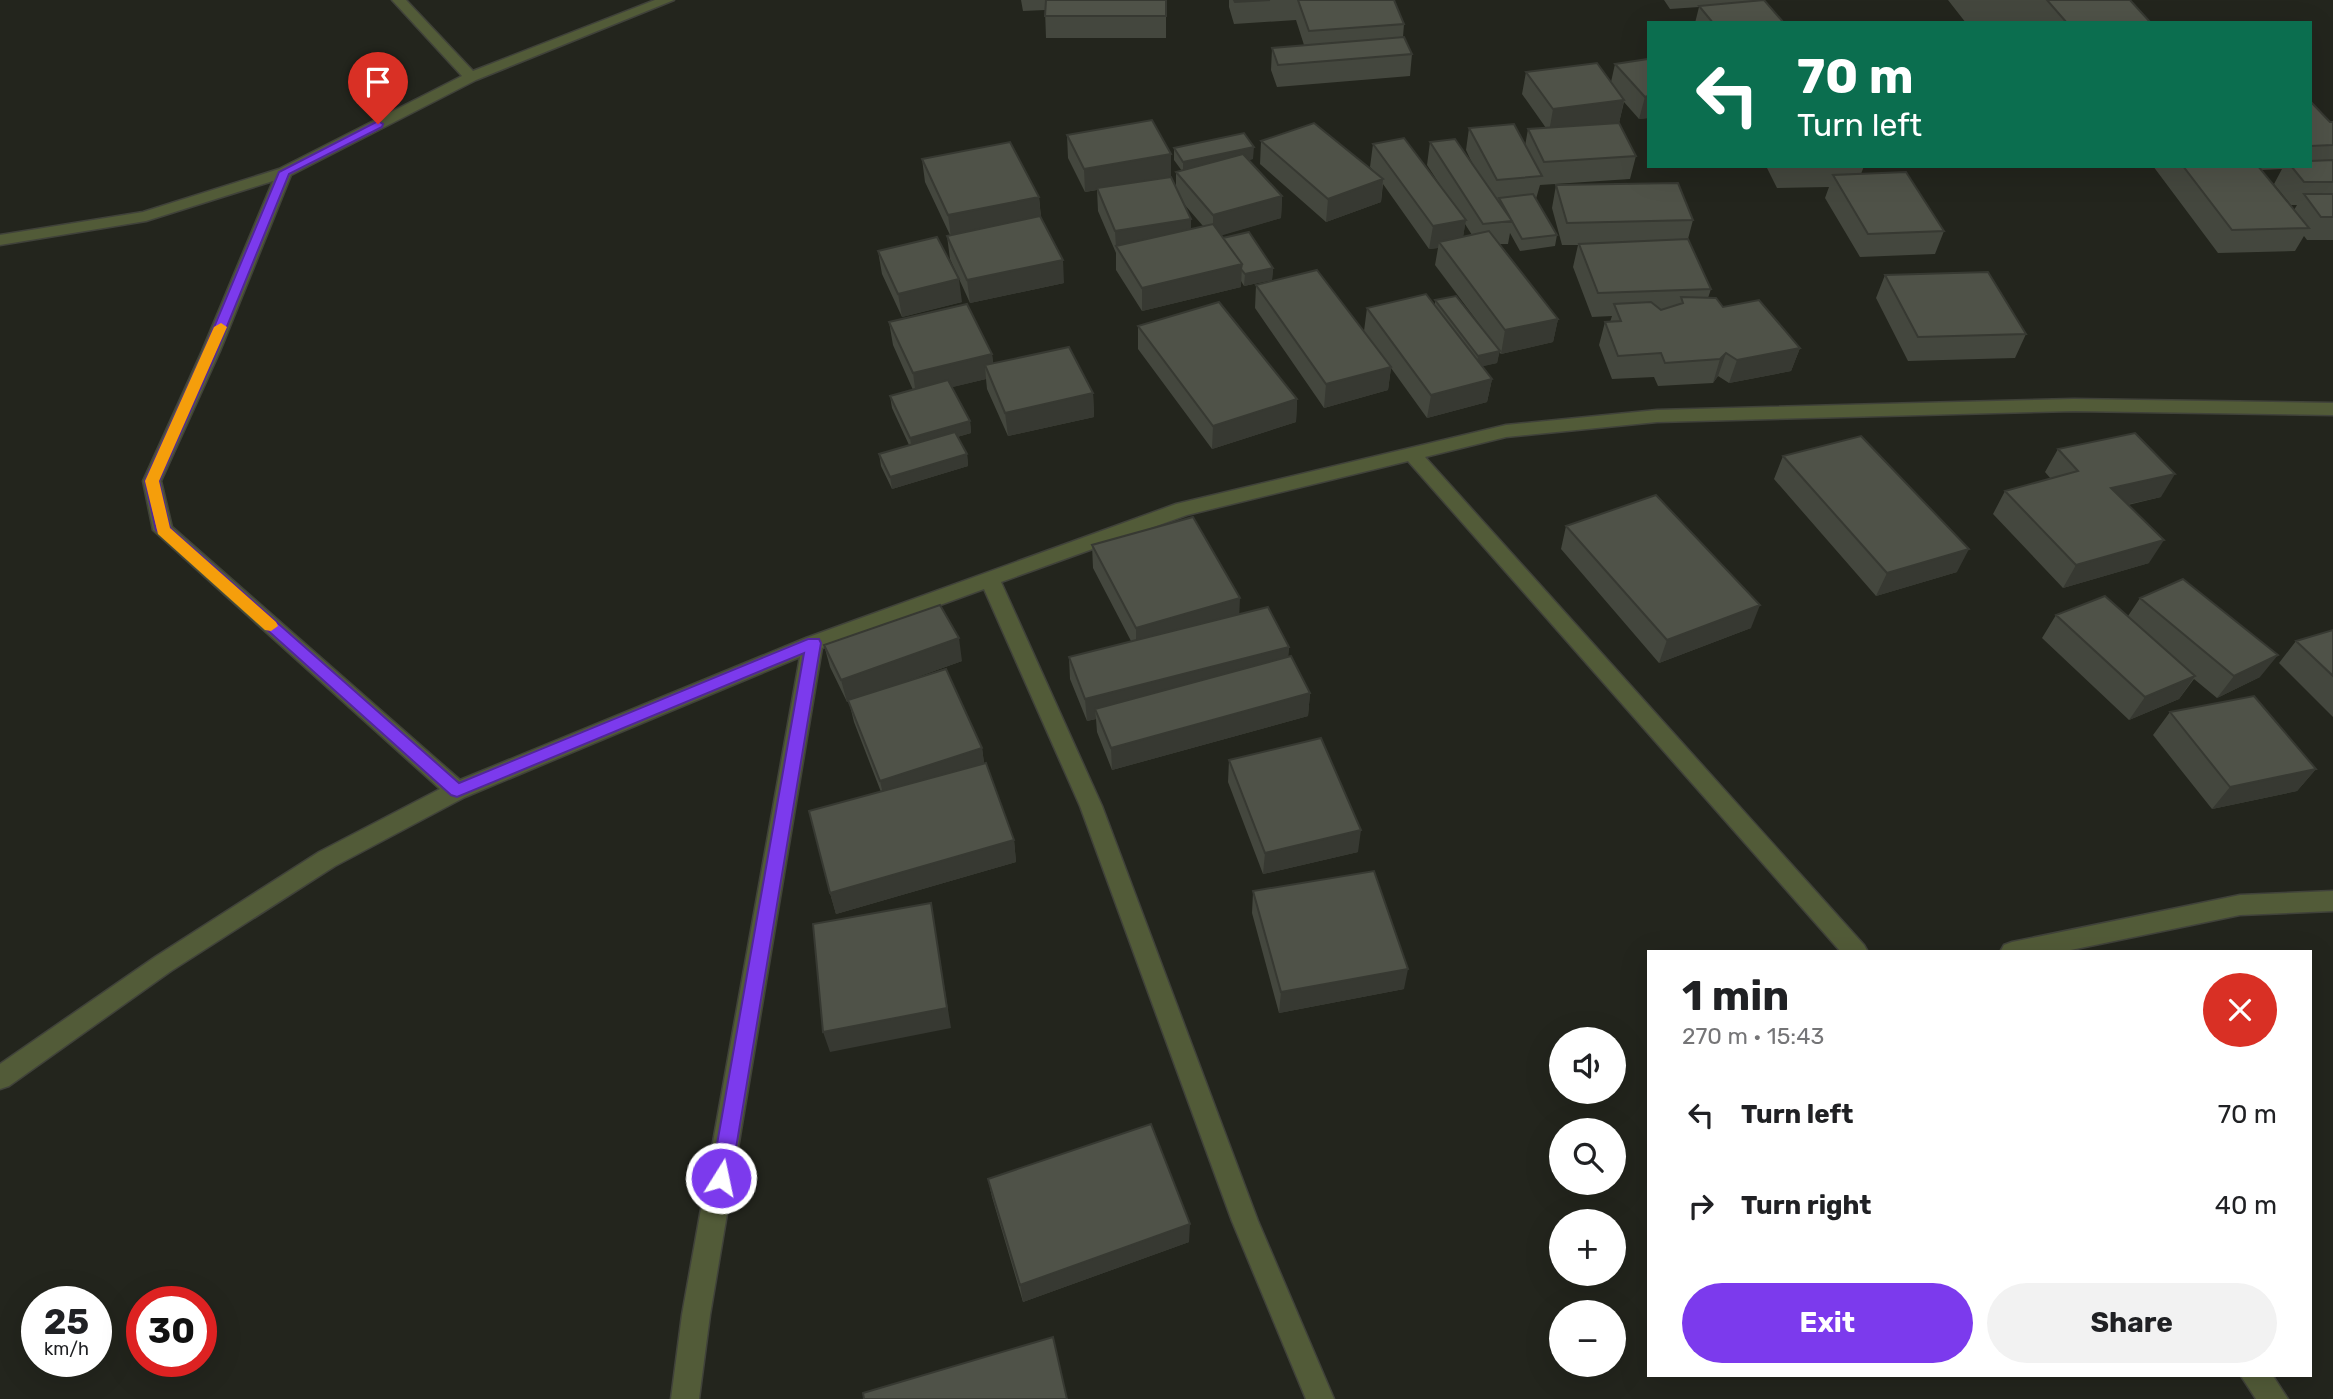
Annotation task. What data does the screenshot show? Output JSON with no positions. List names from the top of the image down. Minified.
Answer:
{"page":{"turn":["70 m","Turn left"],"heading":["1 min","270 m · 15:43"],"map_buttons":["+","−"],"list":[{"name":"Turn left","value":"70 m"},{"name":"Turn right","value":"40 m"}],"buttons":["Exit","Share"],"speed":"25 km/h","limit":"30"}}
